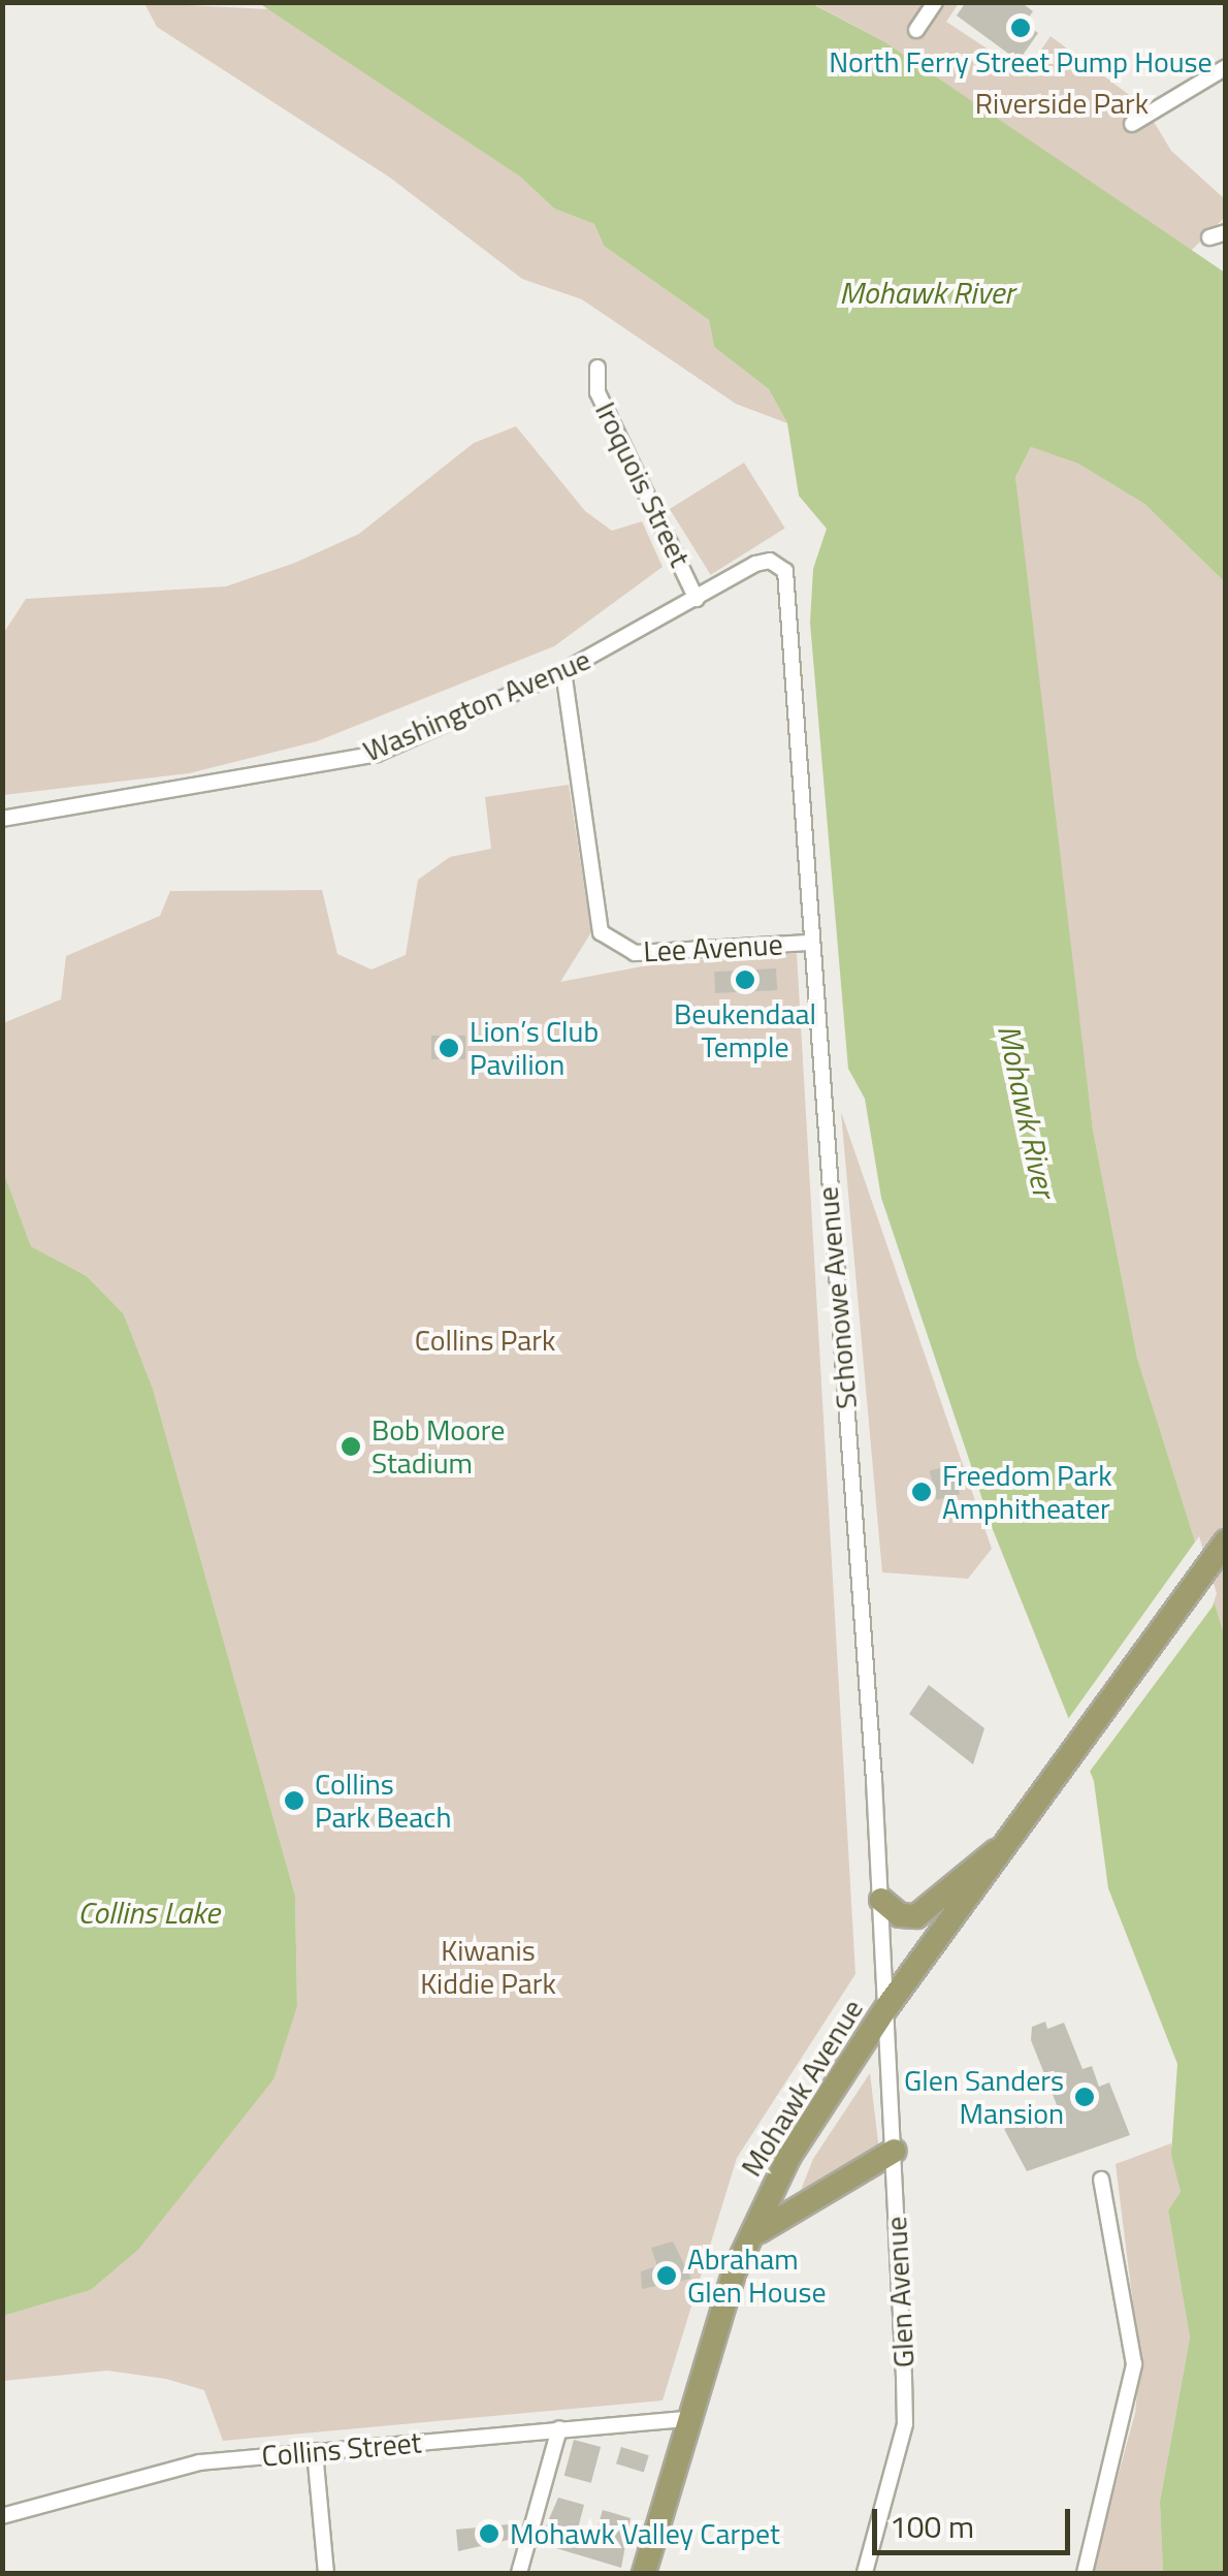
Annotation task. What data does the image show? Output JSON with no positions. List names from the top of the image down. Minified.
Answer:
{"streets":{"main road":["Mohawk Avenue"],"street":["Iroquois Street","Washington Avenue","Lee Avenue","Schonowe Avenue","Glen Avenue","Collins Street"]},"crossings":[["Iroquois Street","Washington Avenue"],["Washington Avenue","Lee Avenue"],["Washington Avenue","Schonowe Avenue"],["Lee Avenue","Schonowe Avenue"],["Schonowe Avenue","Mohawk Avenue"],["Schonowe Avenue","Glen Avenue"],["Mohawk Avenue","Glen Avenue"],["Mohawk Avenue","Collins Street"]],"water":["Mohawk River","Collins Lake"],"parks":["Riverside Park","Collins Park","Kiwanis Kiddie Park"],"places":["North Ferry Street Pump House","Beukendaal Temple","Lion’s Club Pavilion","Bob Moore Stadium","Freedom Park Amphitheater","Collins Park Beach","Glen Sanders Mansion","Abraham Glen House","Mohawk Valley Carpet"],"scale_bar":"100 m"}
